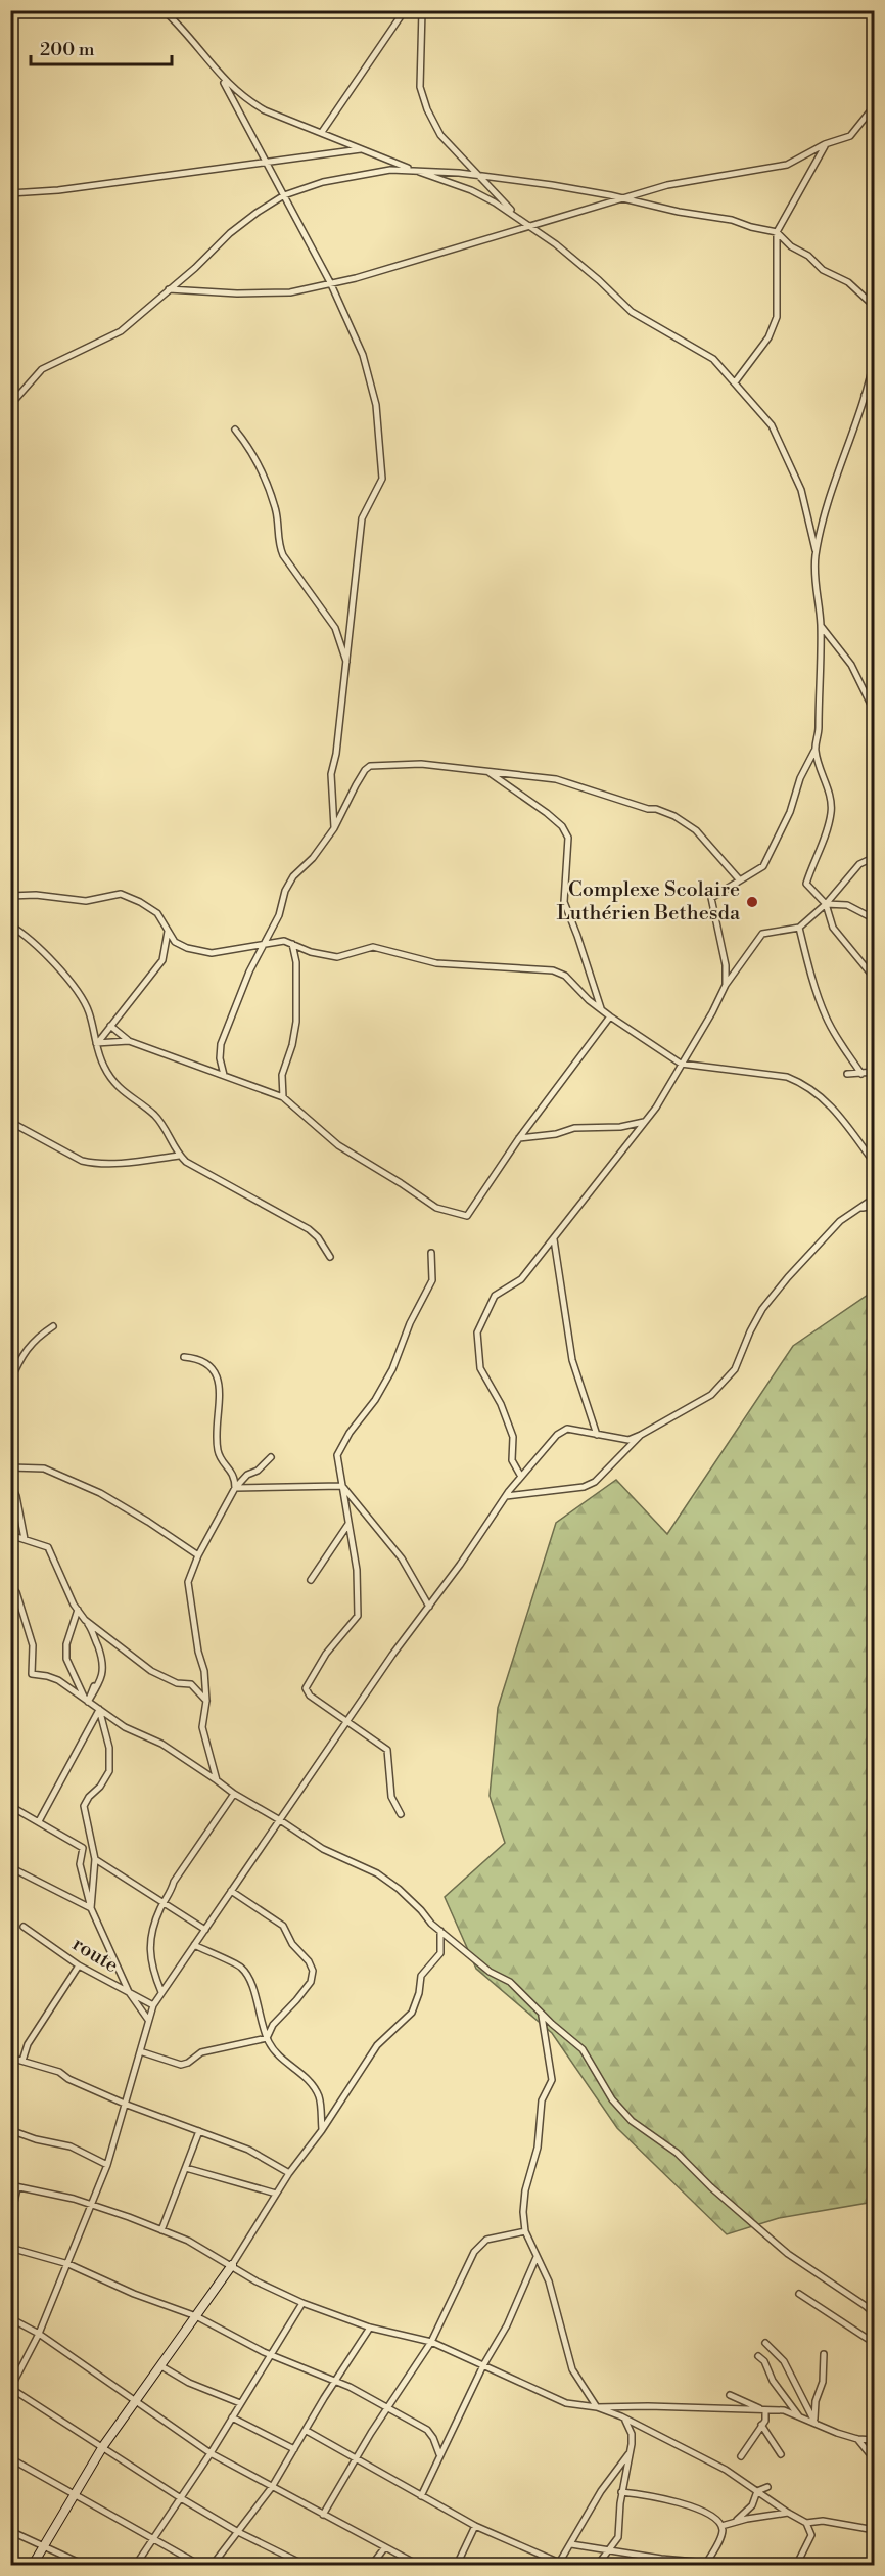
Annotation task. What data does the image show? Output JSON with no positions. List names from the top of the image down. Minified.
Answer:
{"streets":{"street":["route"]},"places":["Complexe Scolaire Luthérien Bethesda"],"scale_bar":"200 m"}
